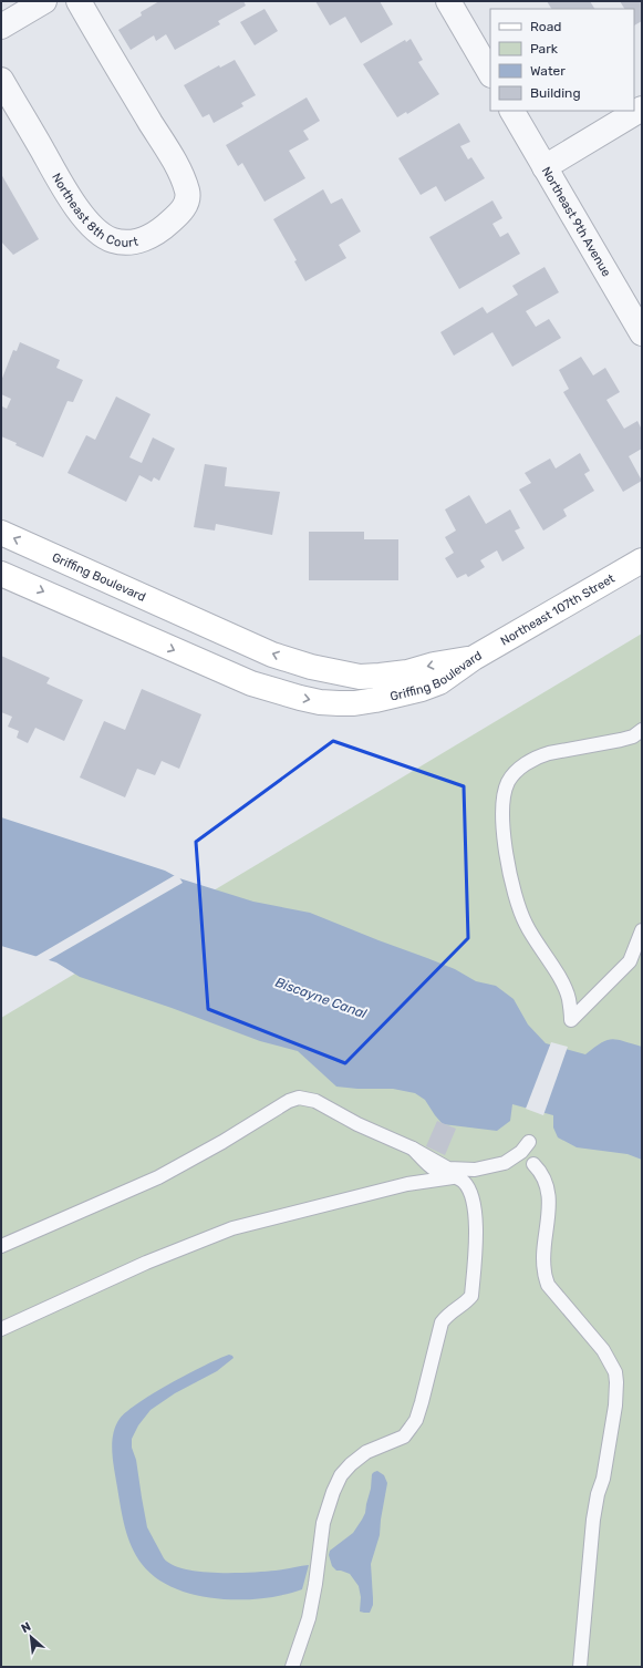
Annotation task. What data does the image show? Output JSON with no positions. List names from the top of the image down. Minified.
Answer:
{"streets":{"street":["Northeast 8th Court","Northeast 9th Avenue","Griffing Boulevard","Northeast 107th Street"]},"crossings":[["Griffing Boulevard","Northeast 107th Street"]],"water":["Biscayne Canal"],"legend":["Road","Park","Water","Building"],"north":"top left"}
